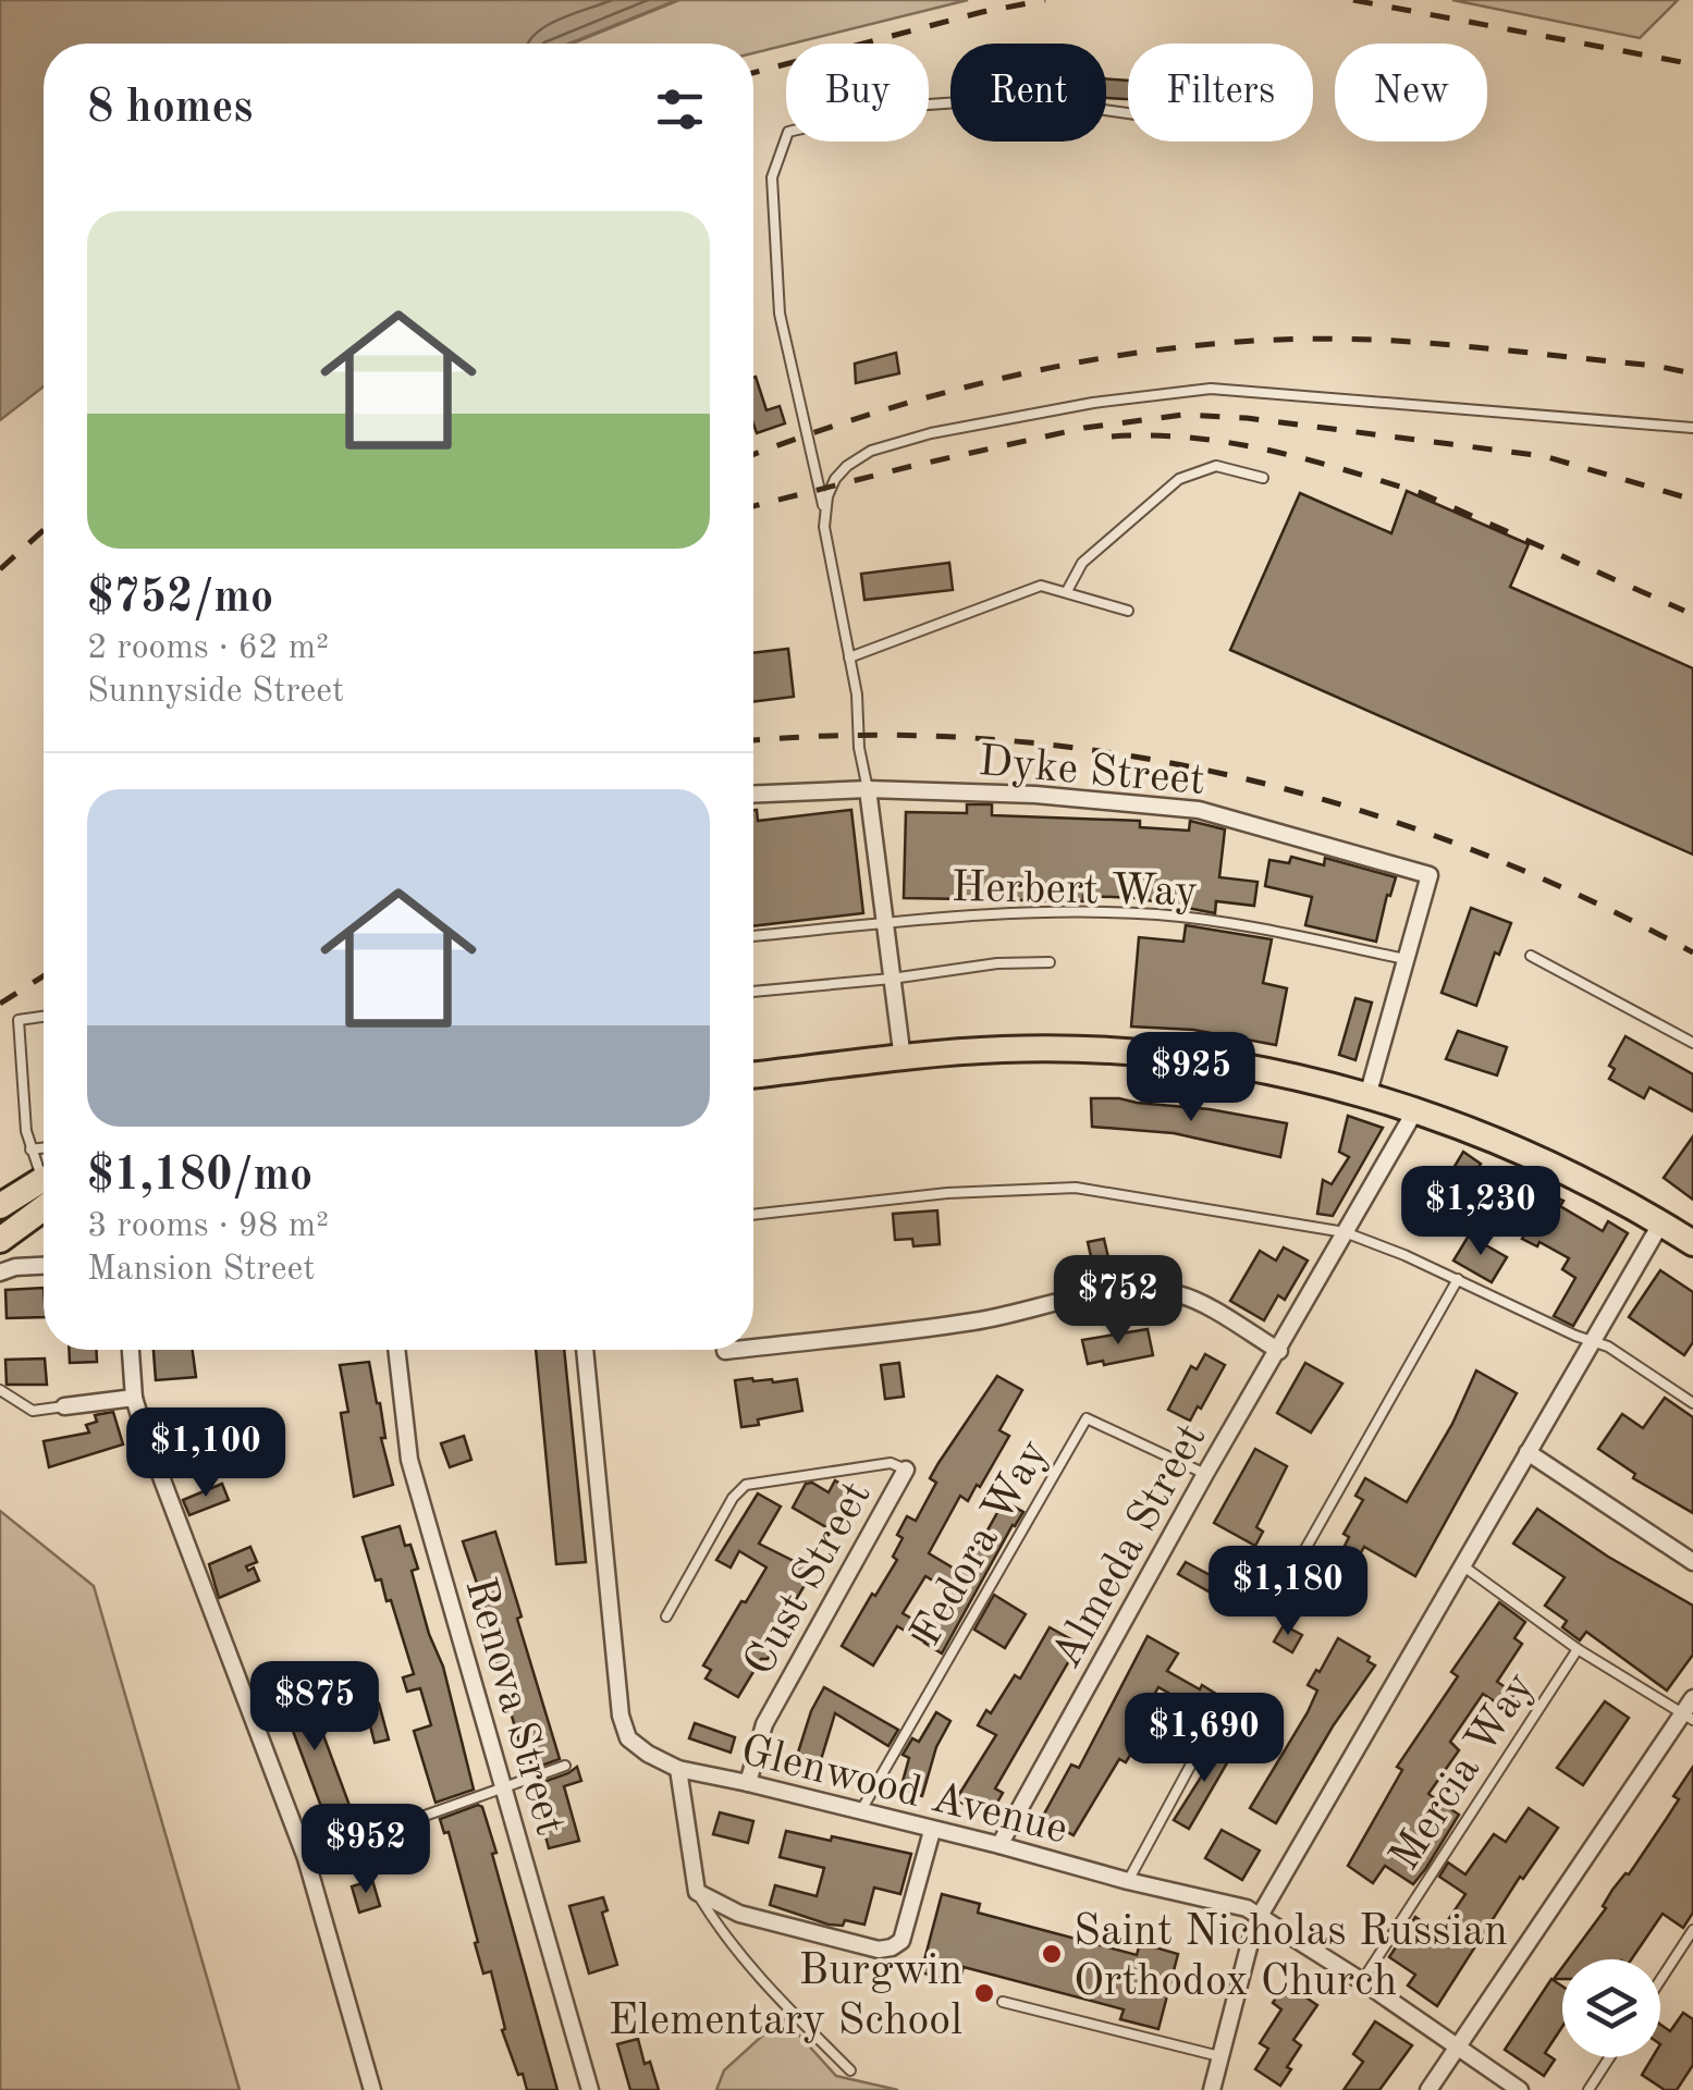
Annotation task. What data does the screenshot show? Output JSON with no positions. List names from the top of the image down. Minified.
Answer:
{"streets":{"street":["Dyke Street","Almeda Street","Cust Street","Renova Street","Glenwood Avenue"],"lane":["Herbert Way","Fedora Way","Mercia Way"]},"crossings":[["Dyke Street","Herbert Way"],["Fedora Way","Almeda Street"],["Fedora Way","Glenwood Avenue"],["Almeda Street","Glenwood Avenue"],["Cust Street","Glenwood Avenue"],["Mercia Way","Glenwood Avenue"]],"places":["Saint Nicholas Russian Orthodox Church","Burgwin Elementary School"],"page":{"chip":["Buy","Rent","Filters","New"],"heading":"8 homes","list":[{"name":"$752/mo","note":"2 rooms · 62 m² · Sunnyside Street"},{"name":"$1,180/mo","note":"3 rooms · 98 m² · Mansion Street"}],"price":["$925","$1,230","$752","$1,100","$1,180","$875","$1,690","$952"]}}
